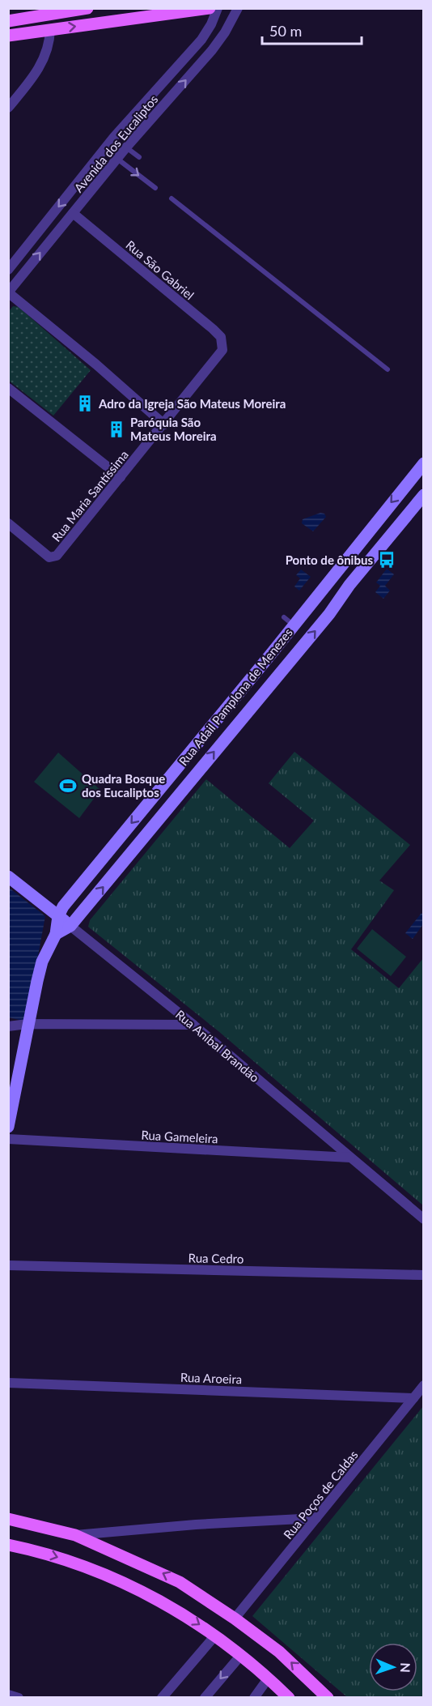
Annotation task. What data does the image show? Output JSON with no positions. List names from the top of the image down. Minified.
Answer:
{"streets":{"main road":["Rua Adail Pamplona de Menezes","Rua Aníbal Brandão"],"street":["Avenida dos Eucaliptos","Rua São Gabriel","Rua Maria Santíssima","Rua Gameleira","Rua Cedro","Rua Aroeira","Rua Poços de Caldas"]},"crossings":[["Avenida dos Eucaliptos","Rua São Gabriel"],["Rua São Gabriel","Rua Maria Santíssima"],["Rua Adail Pamplona de Menezes","Rua Aníbal Brandão"],["Rua Aníbal Brandão","Rua Gameleira"],["Rua Aroeira","Rua Poços de Caldas"]],"places":{"building":["Adro da Igreja São Mateus Moreira","Paróquia São Mateus Moreira"],"bus stop":["Ponto de ônibus"],"sports":["Quadra Bosque dos Eucaliptos"]},"scale_bar":"50 m","north":"right"}
